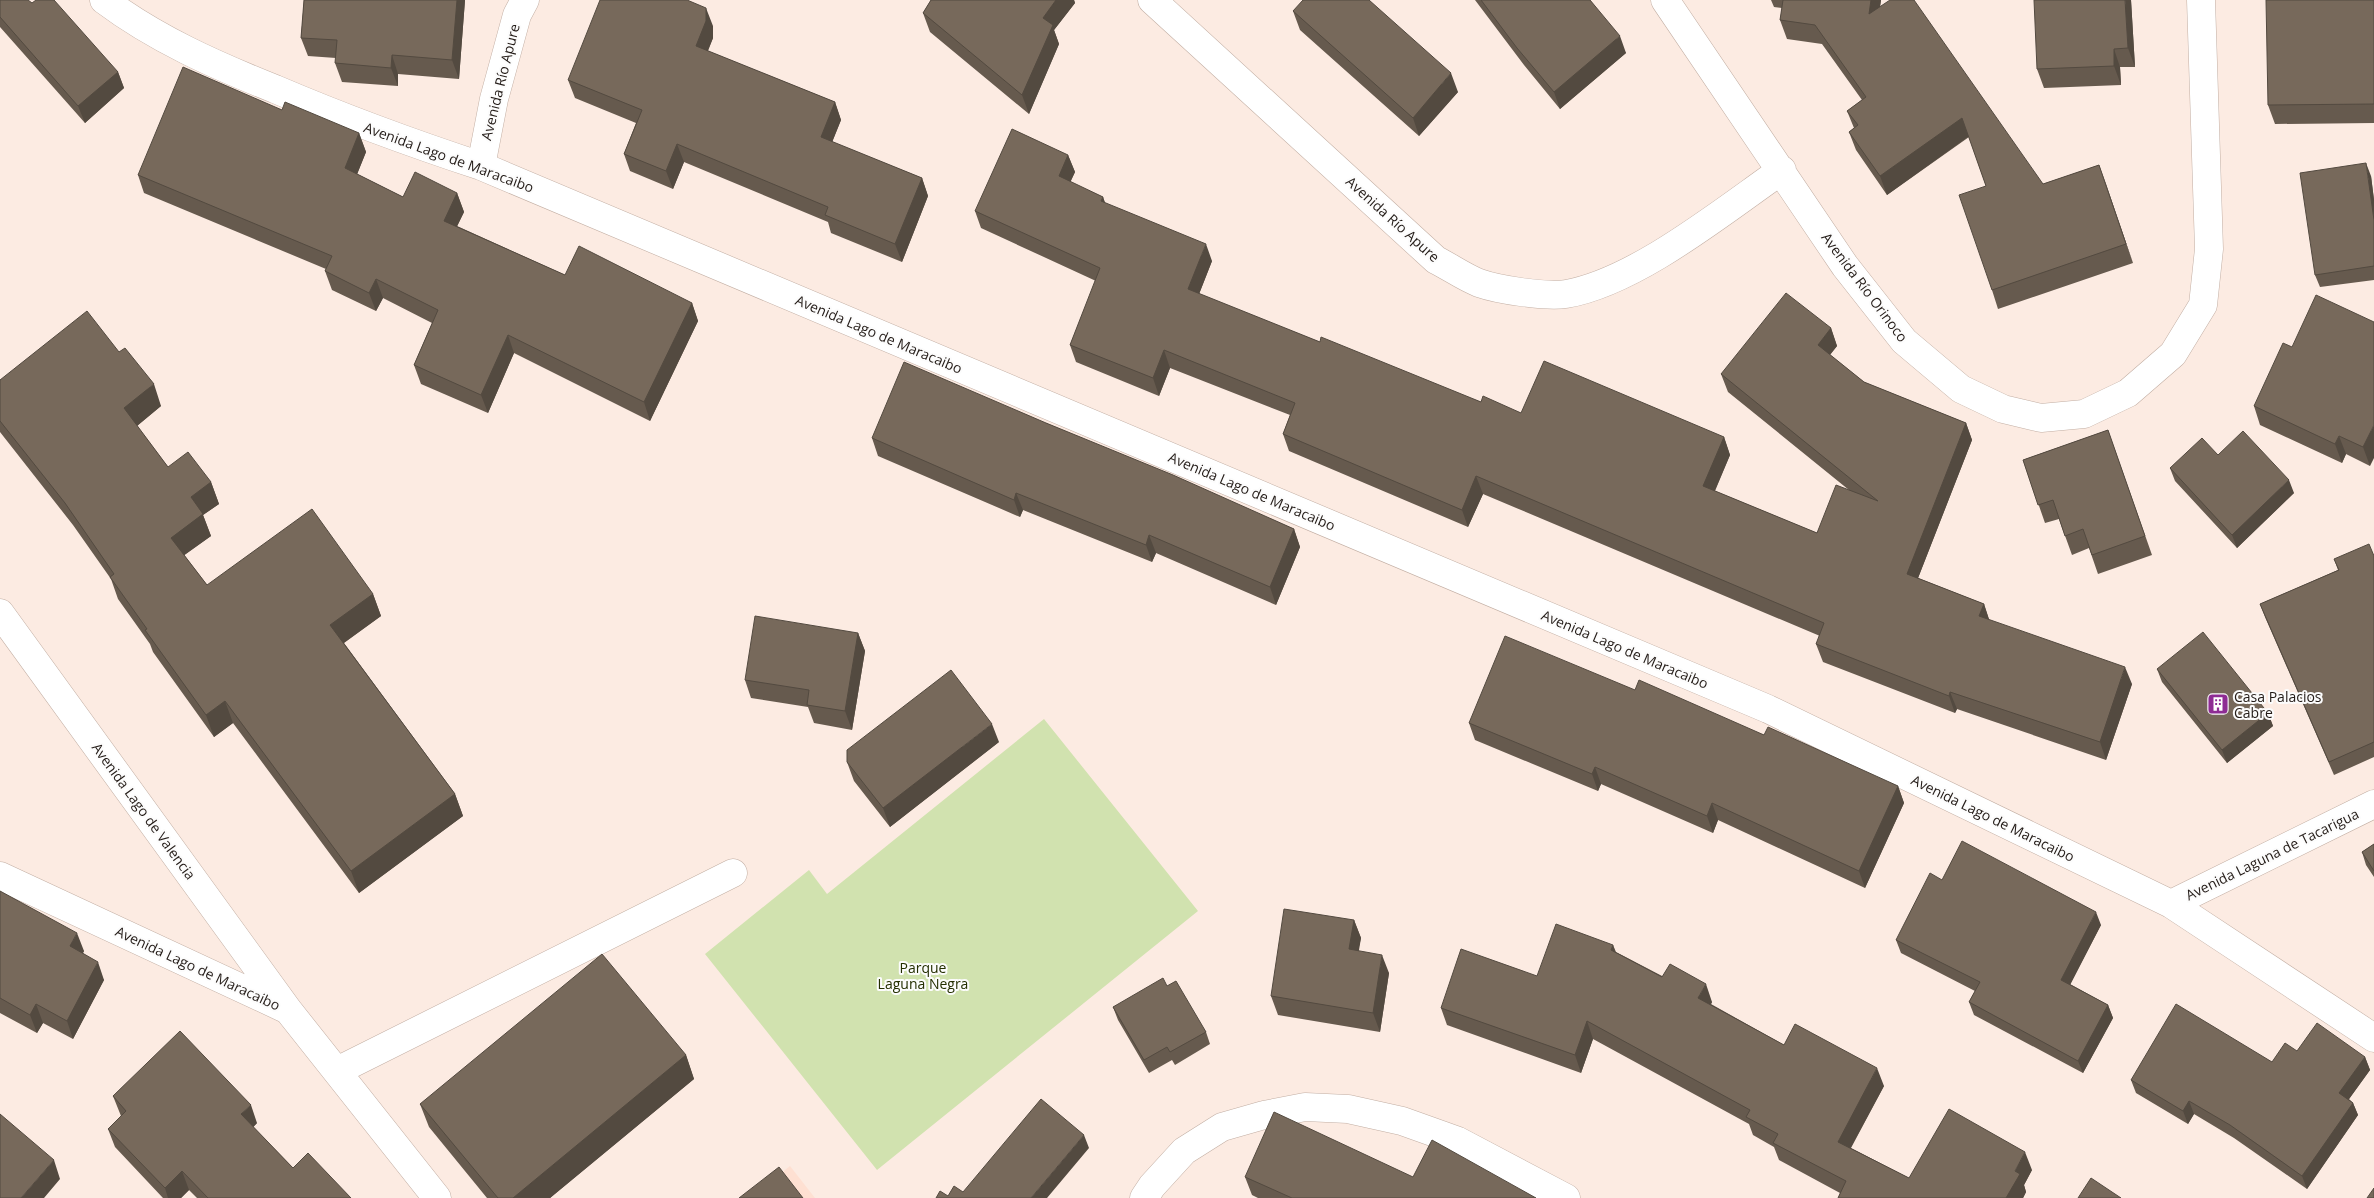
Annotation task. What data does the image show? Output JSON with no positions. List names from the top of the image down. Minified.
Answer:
{"streets":{"street":["Avenida Río Apure","Avenida Lago de Maracaibo","Avenida Río Orinoco","Avenida Lago de Valencia","Avenida Laguna de Tacarigua"]},"crossings":[["Avenida Río Apure","Avenida Lago de Maracaibo"],["Avenida Río Apure","Avenida Río Orinoco"],["Avenida Lago de Maracaibo","Avenida Lago de Valencia"],["Avenida Lago de Maracaibo","Avenida Laguna de Tacarigua"]],"parks":["Parque Laguna Negra"],"places":{"building":["Casa Palacios Cabre"]}}
